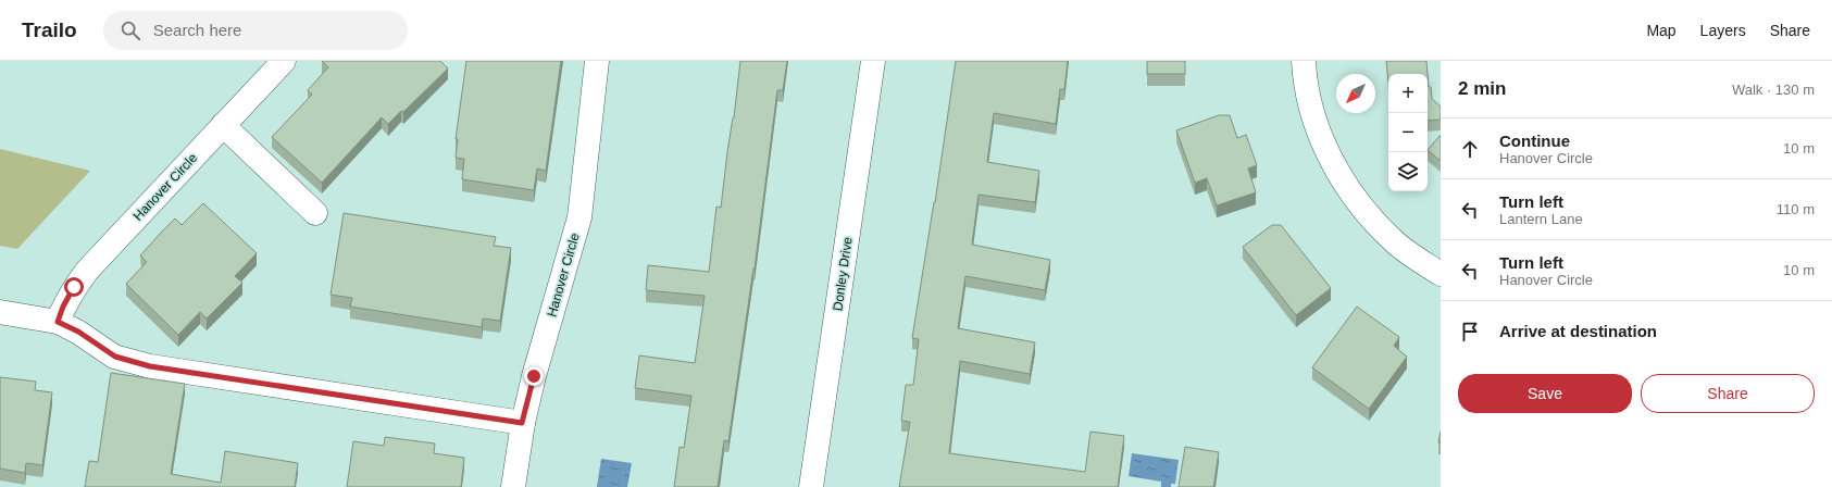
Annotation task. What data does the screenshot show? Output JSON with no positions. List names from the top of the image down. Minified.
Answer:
{"streets":{"street":["Hanover Circle","Donley Drive"]},"north":"bottom left","page":{"header":"Trailo","search":"Search here","nav":["Map","Layers","Share"],"heading":["2 min","Walk · 130 m"],"map_buttons":["+","−"],"list":[["Continue","Hanover Circle","10 m"],["Turn left","Lantern Lane","110 m"],["Turn left","Hanover Circle","10 m"],"Arrive at destination"],"buttons":["Save","Share"]}}
